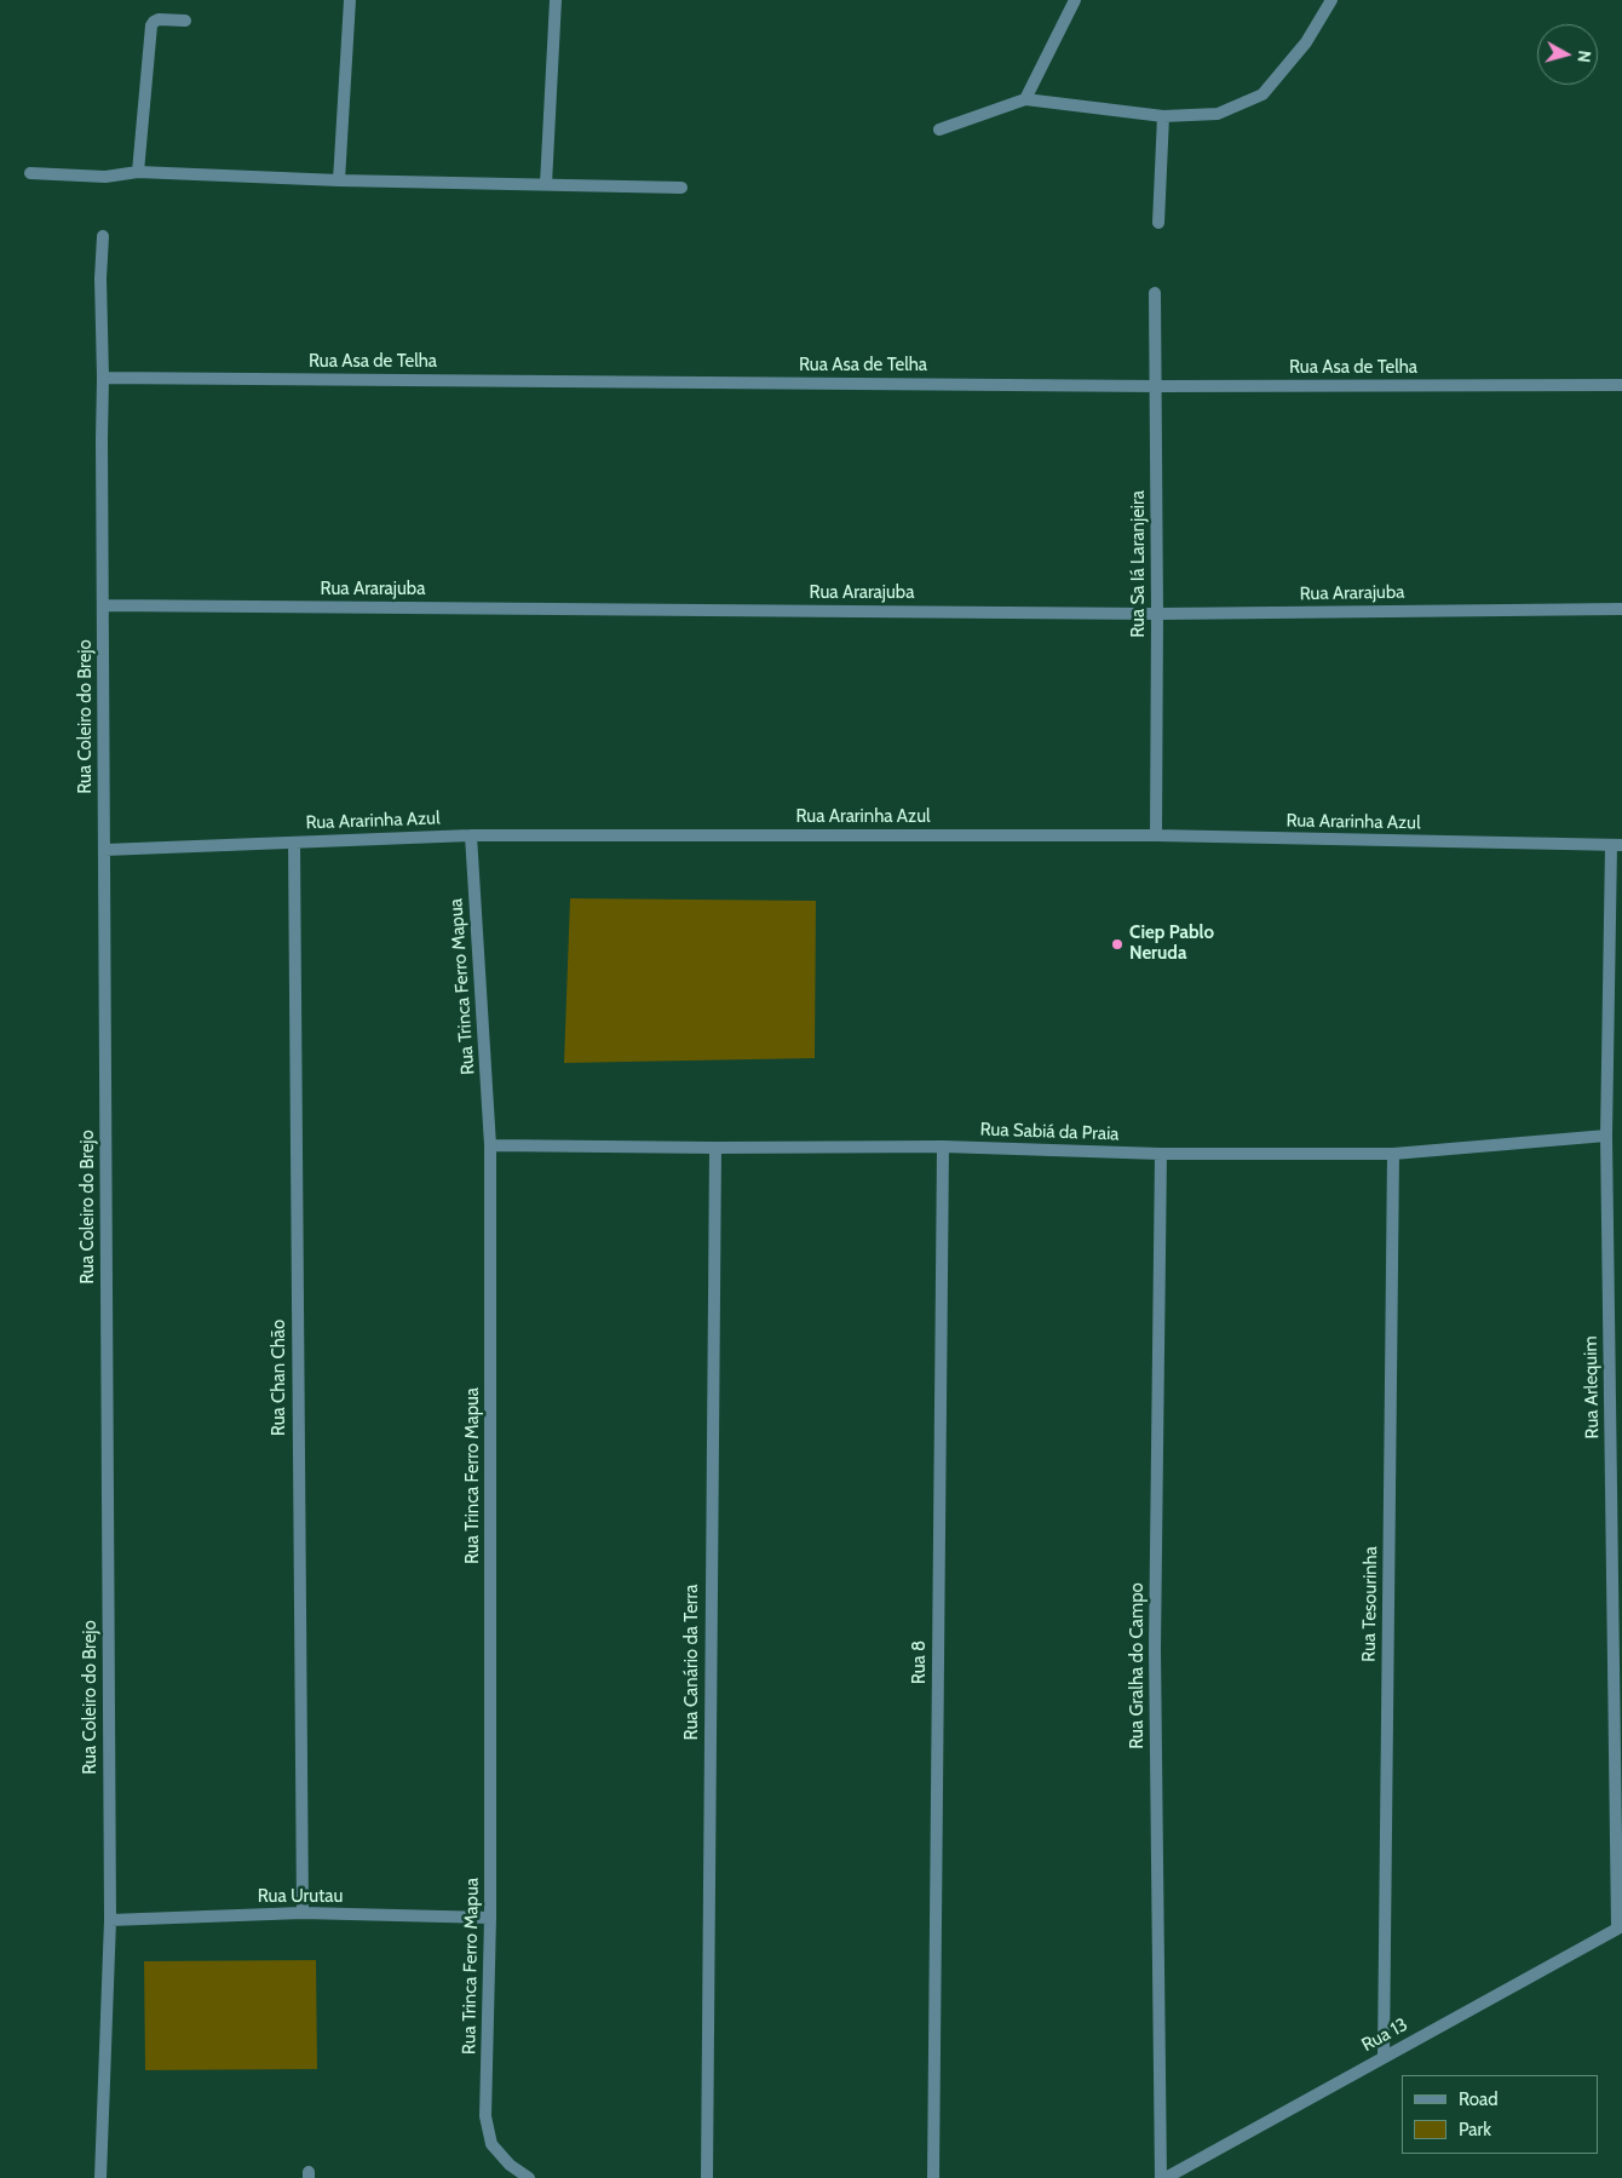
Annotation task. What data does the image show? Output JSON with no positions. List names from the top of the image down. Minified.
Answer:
{"streets":{"street":["Rua Asa de Telha","Rua Sa Iá Laranjeira","Rua Ararajuba","Rua Coleiro do Brejo","Rua Ararinha Azul","Rua Trinca Ferro Mapua","Rua Sabiá da Praia","Rua Chan Chão","Rua Arlequim","Rua Tesourinha","Rua Canário da Terra","Rua 8","Rua Gralha do Campo","Rua Urutau","Rua 13"]},"crossings":[["Rua Asa de Telha","Rua Sa Iá Laranjeira"],["Rua Asa de Telha","Rua Coleiro do Brejo"],["Rua Sa Iá Laranjeira","Rua Ararajuba"],["Rua Sa Iá Laranjeira","Rua Ararinha Azul"],["Rua Ararajuba","Rua Coleiro do Brejo"],["Rua Coleiro do Brejo","Rua Ararinha Azul"],["Rua Coleiro do Brejo","Rua Urutau"],["Rua Ararinha Azul","Rua Trinca Ferro Mapua"],["Rua Ararinha Azul","Rua Chan Chão"],["Rua Ararinha Azul","Rua Arlequim"],["Rua Trinca Ferro Mapua","Rua Sabiá da Praia"],["Rua Trinca Ferro Mapua","Rua Urutau"],["Rua Sabiá da Praia","Rua Arlequim"],["Rua Sabiá da Praia","Rua Tesourinha"],["Rua Sabiá da Praia","Rua Canário da Terra"],["Rua Sabiá da Praia","Rua 8"],["Rua Sabiá da Praia","Rua Gralha do Campo"],["Rua Chan Chão","Rua Urutau"],["Rua Arlequim","Rua 13"],["Rua Tesourinha","Rua 13"]],"places":["Ciep Pablo Neruda"],"legend":["Road","Park"],"north":"right"}
